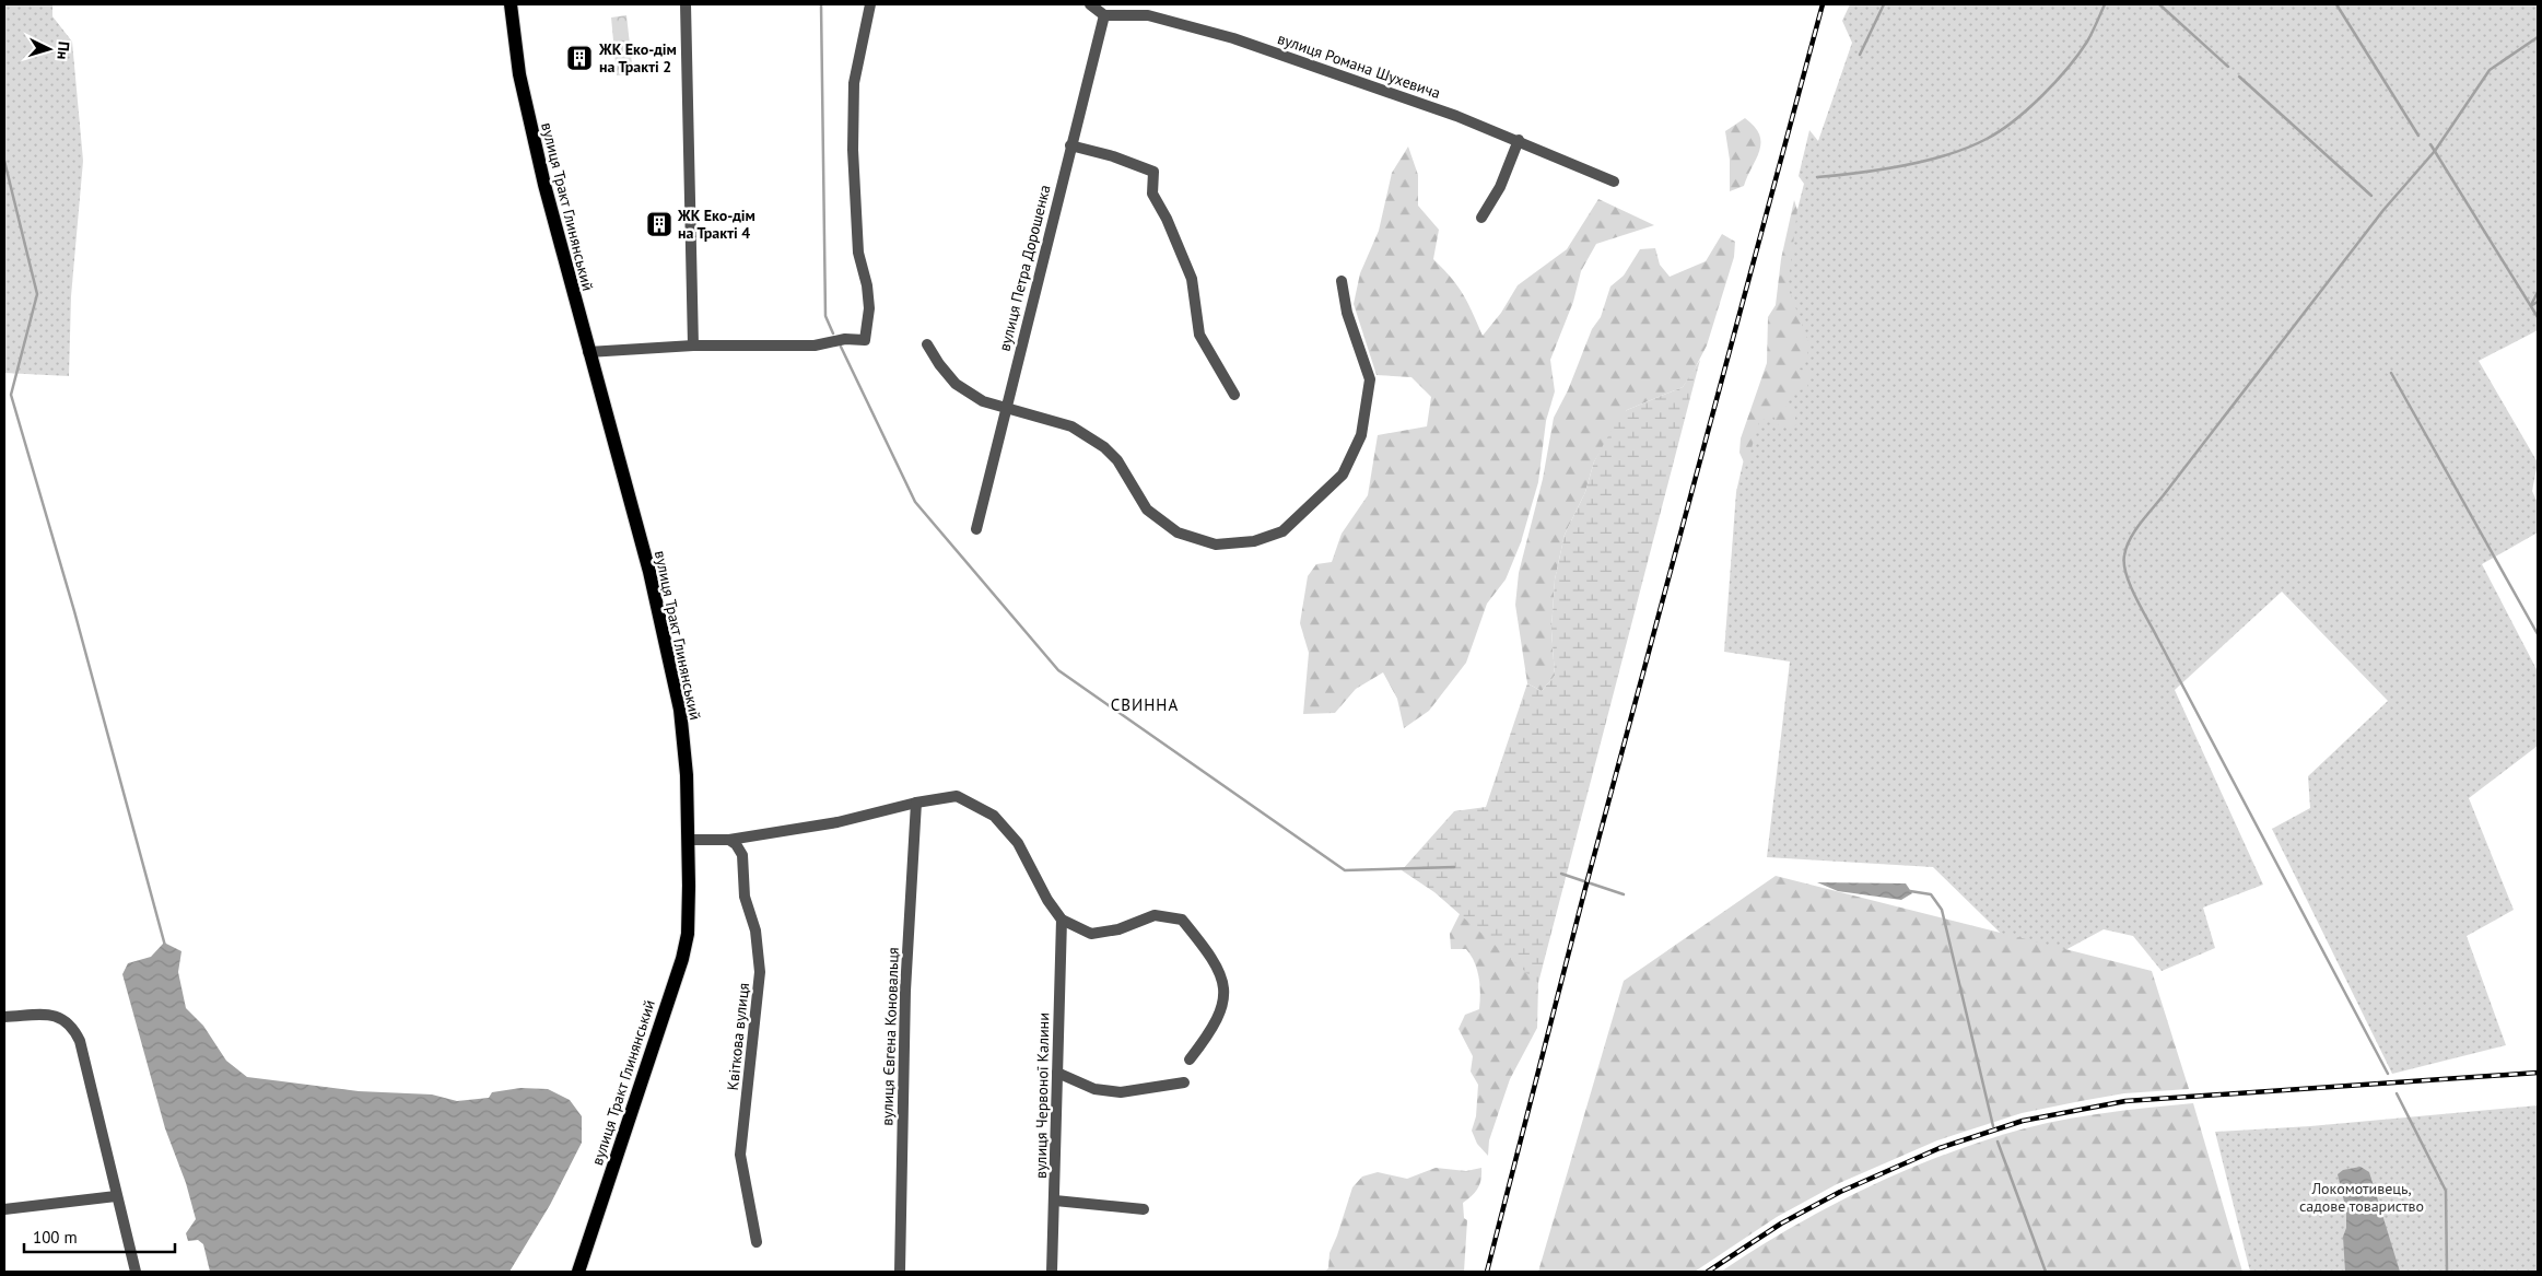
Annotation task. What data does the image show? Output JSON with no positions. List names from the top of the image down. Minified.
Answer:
{"streets":{"main road":["вулиця Тракт Глинянський"],"street":["вулиця Романа Шухевича","вулиця Петра Дорошенка","Квіткова вулиця","вулиця Євгена Коновальця","вулиця Червоної Калини"]},"crossings":[["вулиця Романа Шухевича","вулиця Петра Дорошенка"]],"districts":["СВИННА"],"parks":["Локомотивець, садове товариство"],"places":{"building":["ЖК Еко-дім на Тракті 2","ЖК Еко-дім на Тракті 4"]},"scale_bar":"100 m","north":"right"}
